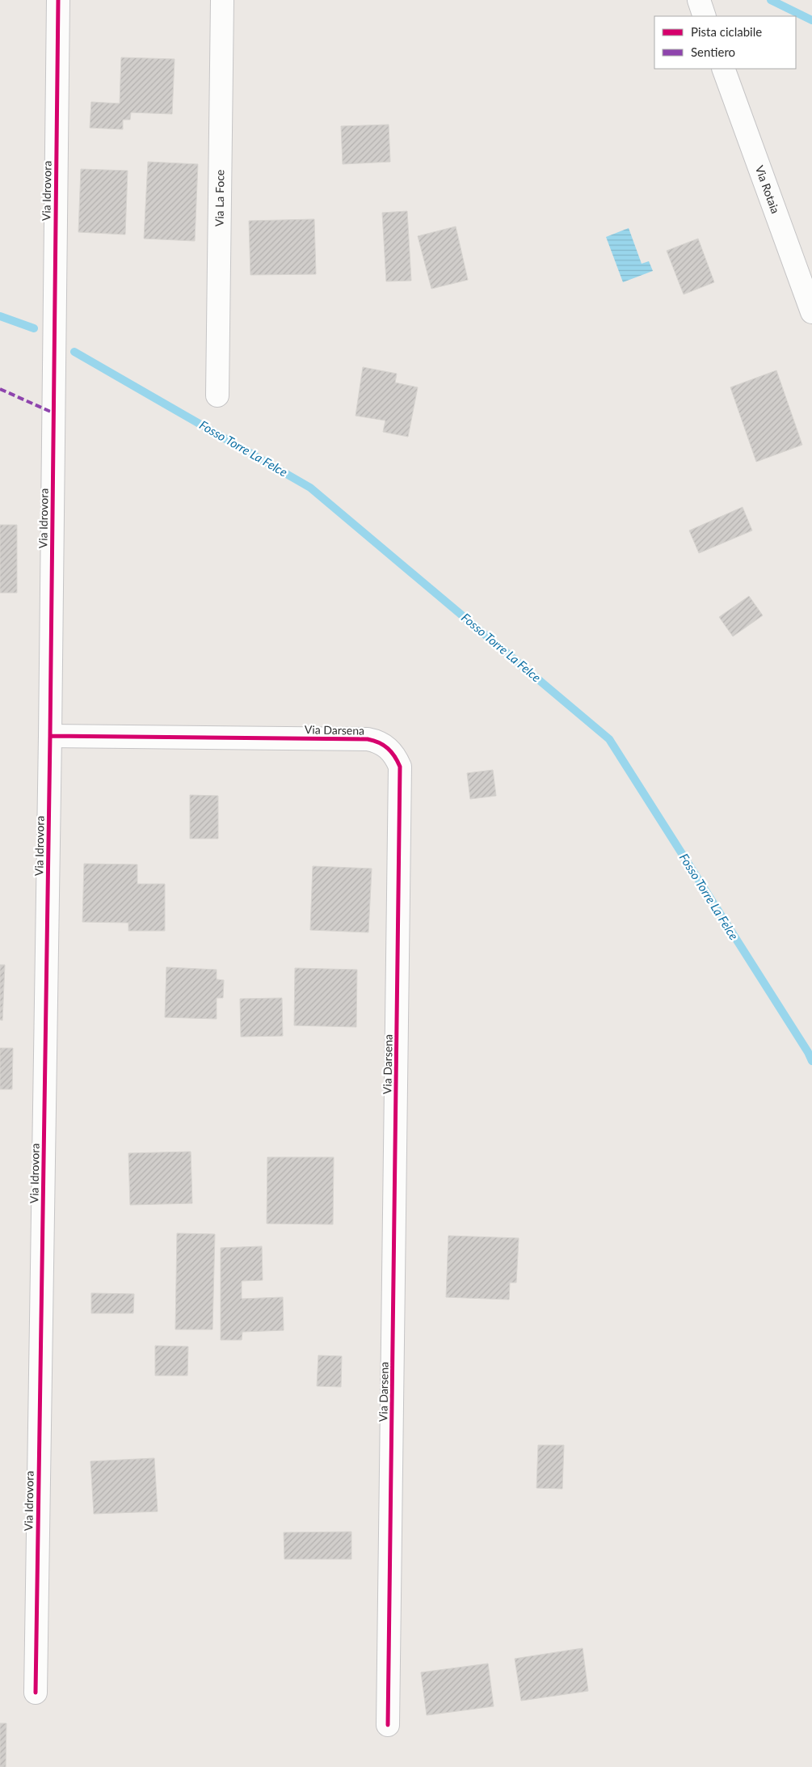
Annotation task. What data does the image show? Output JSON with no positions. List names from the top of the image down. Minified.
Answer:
{"streets":{"street":["Via Rotaia","Via Idrovora","Via La Foce","Via Darsena"]},"crossings":[["Via Idrovora","Via Darsena"]],"water":["Fosso Torre La Felce"],"legend":["Pista ciclabile","Sentiero"]}
